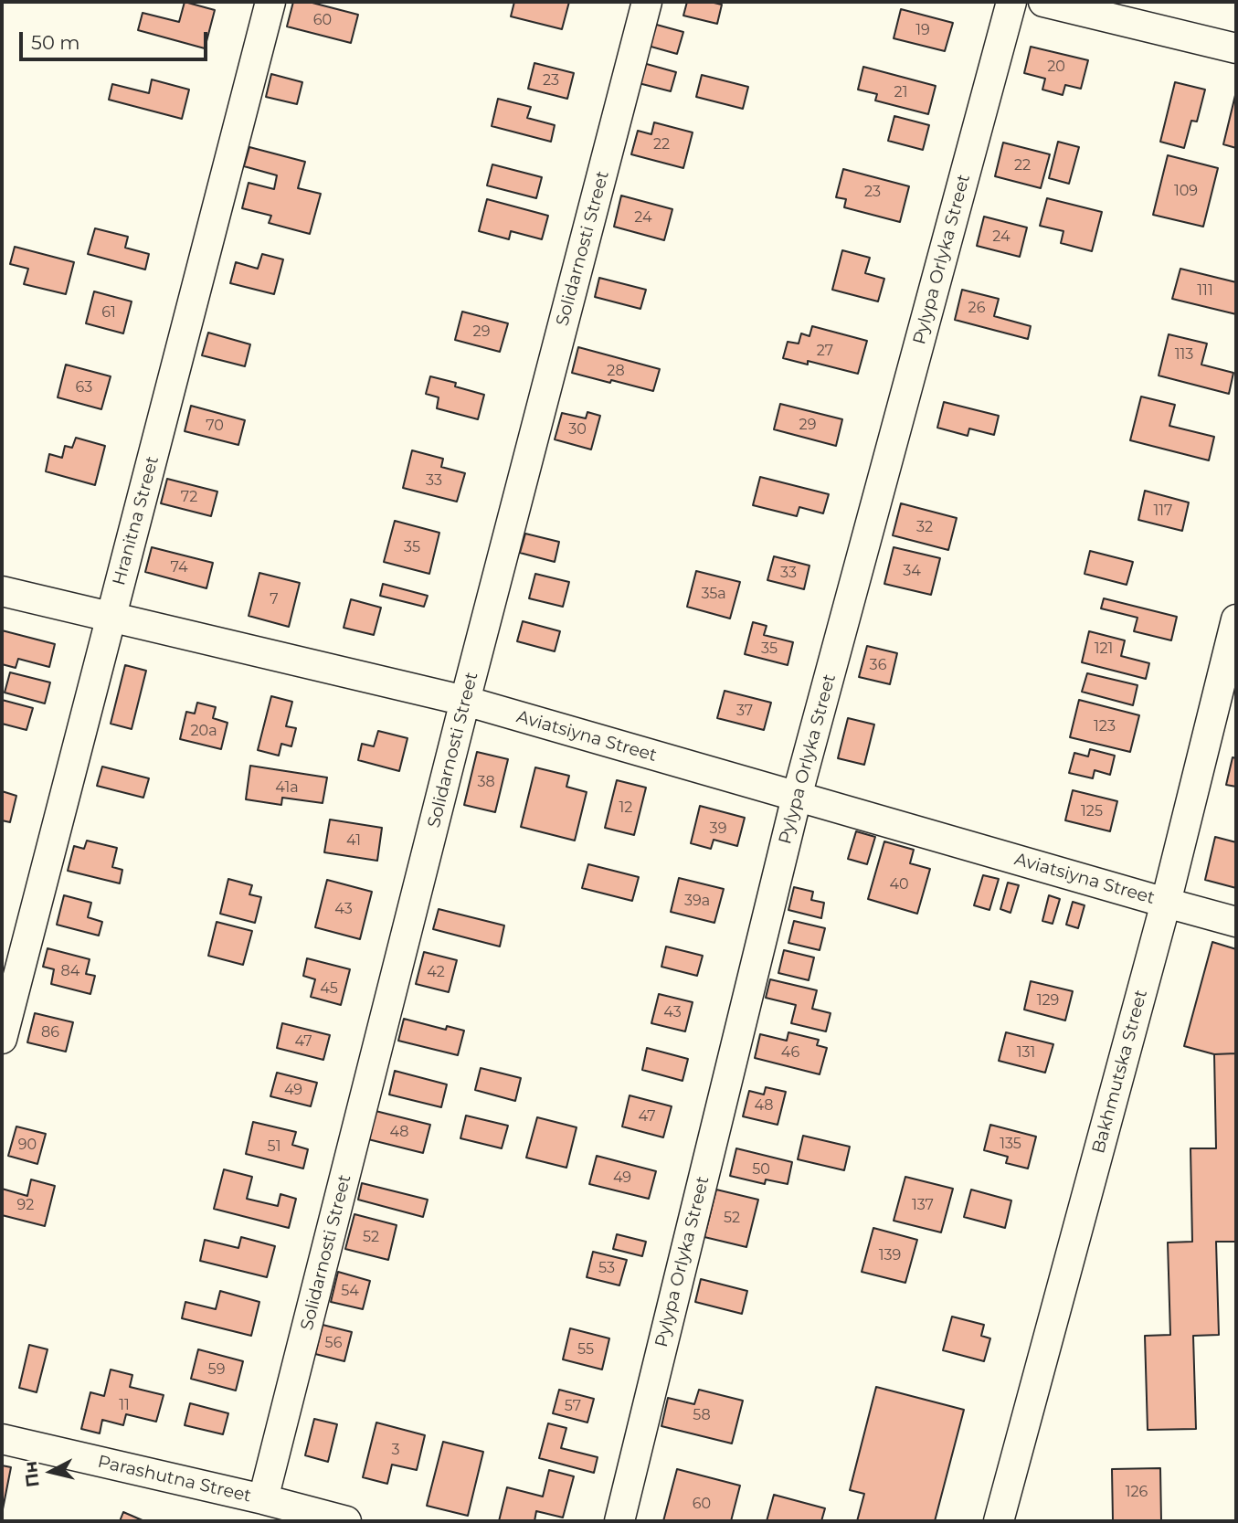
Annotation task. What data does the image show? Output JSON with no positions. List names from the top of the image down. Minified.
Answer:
{"streets":{"street":["Solidarnosti Street","Pylypa Orlyka Street","Hranitna Street","Aviatsiyna Street","Bakhmutska Street","Parashutna Street"]},"crossings":[["Solidarnosti Street","Aviatsiyna Street"],["Solidarnosti Street","Parashutna Street"],["Pylypa Orlyka Street","Aviatsiyna Street"],["Hranitna Street","Aviatsiyna Street"],["Aviatsiyna Street","Bakhmutska Street"]],"house_numbers":["60","19","20","23","21","22","22","109","23","24","24","111","26","61","29","27","113","28","63","29","70","30","33","72","117","32","35","74","34","33","35а","7","35","121","36","37","123","20а","38","41а","12","125","39","41","40","39а","43","84","42","45","129","43","86","47","46","131","49","48","47","48","135","90","51","50","49","92","137","52","52","139","53","54","56","55","59","11","57","58","3","126","60"],"scale_bar":"50 m","north":"left"}
